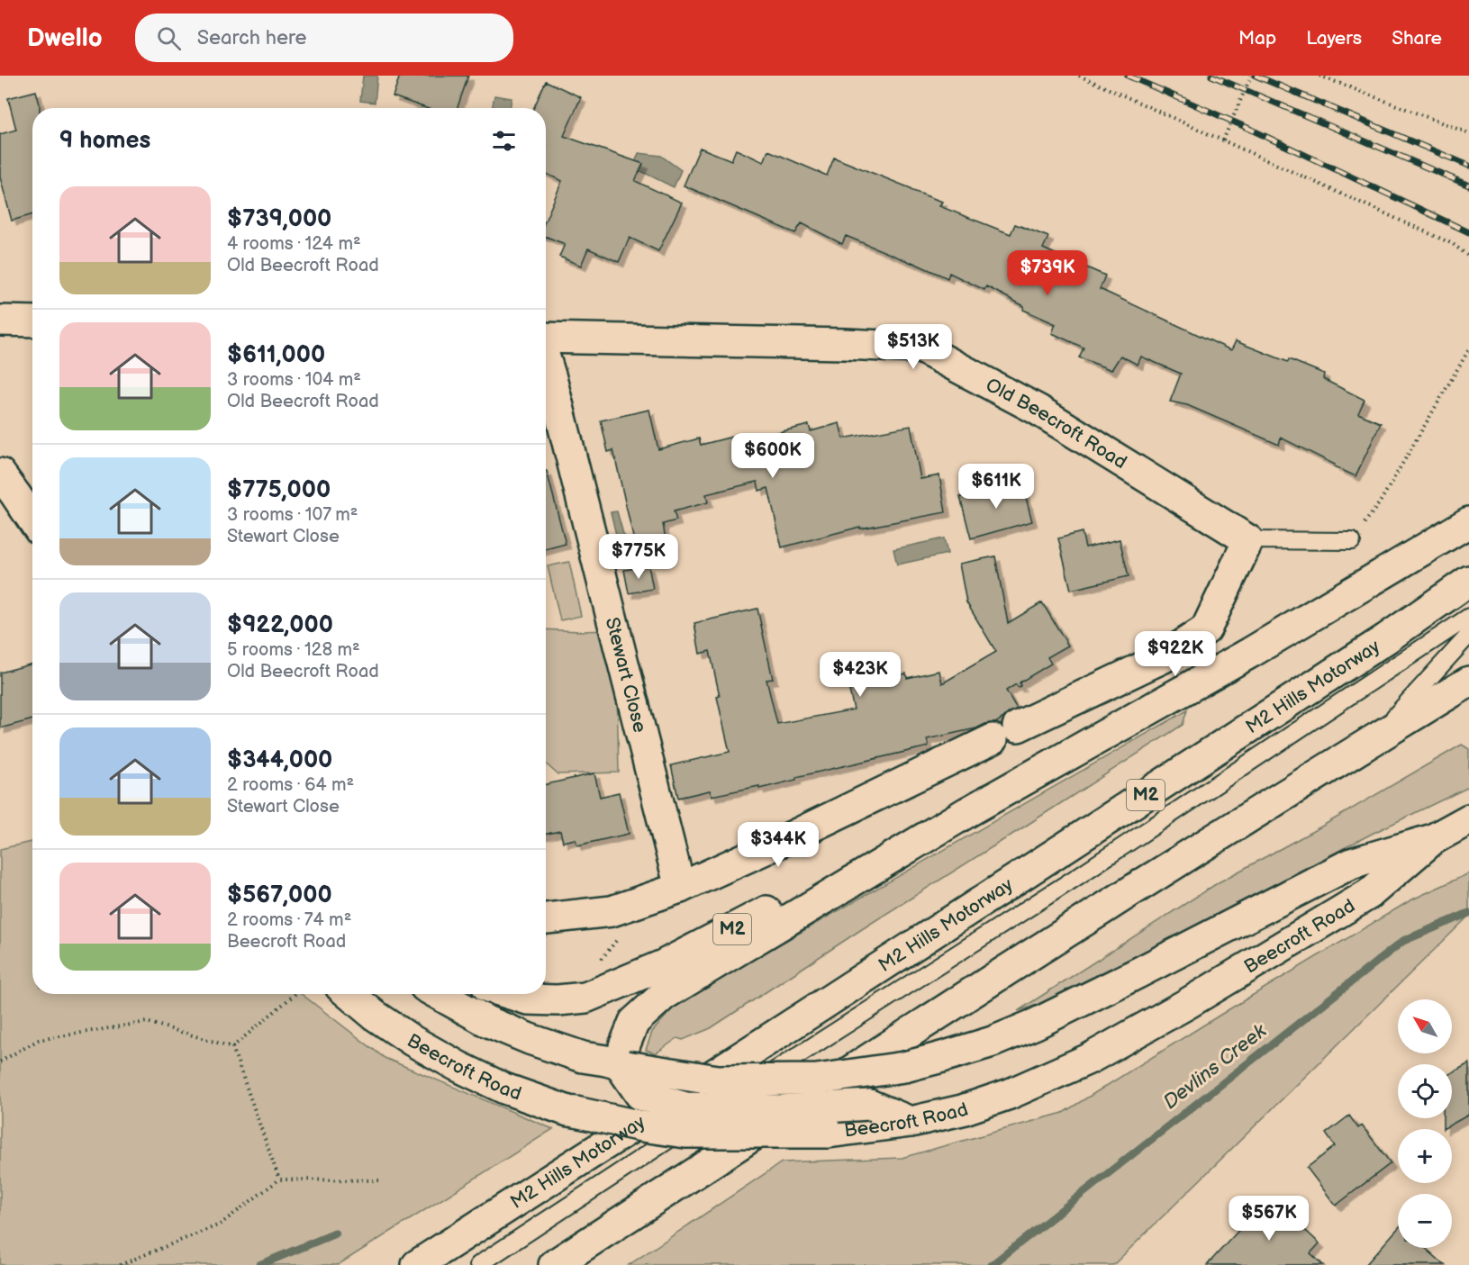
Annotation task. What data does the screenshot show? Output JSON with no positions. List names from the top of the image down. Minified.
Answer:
{"streets":{"main road":["Old Beecroft Road","Stewart Close","M2 Hills Motorway","M2","Beecroft Road"]},"crossings":[["M2","Beecroft Road"]],"water":["Devlins Creek"],"north":"top left","page":{"header":"Dwello","search":"Search here","nav":["Map","Layers","Share"],"heading":"9 homes","list":[{"name":"$739,000","note":"4 rooms · 124 m² · Old Beecroft Road"},{"name":"$611,000","note":"3 rooms · 104 m² · Old Beecroft Road"},{"name":"$775,000","note":"3 rooms · 107 m² · Stewart Close"},{"name":"$922,000","note":"5 rooms · 128 m² · Old Beecroft Road"},{"name":"$344,000","note":"2 rooms · 64 m² · Stewart Close"},{"name":"$567,000","note":"2 rooms · 74 m² · Beecroft Road"}],"price":["$739K","$513K","$600K","$611K","$775K","$922K","$423K","$344K","$567K"],"map_buttons":["+","−"]}}
